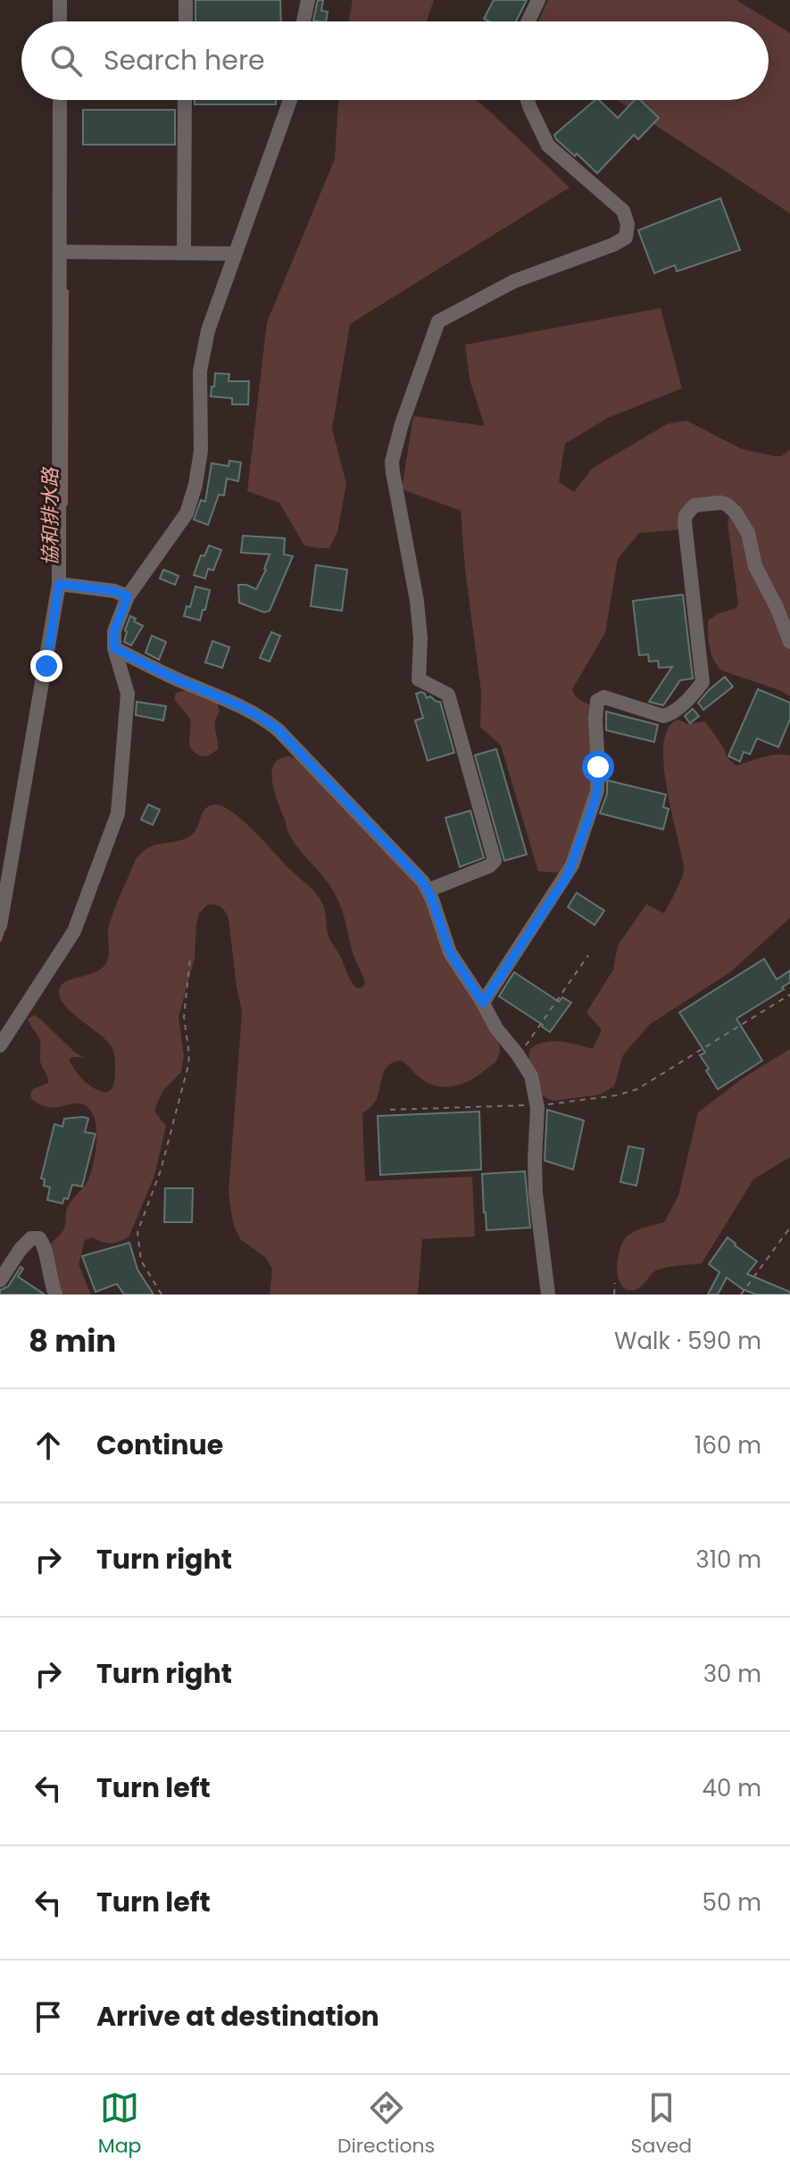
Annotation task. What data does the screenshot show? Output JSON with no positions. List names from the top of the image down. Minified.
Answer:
{"water":["協和排水路"],"page":{"search":"Search here","heading":["8 min","Walk · 590 m"],"list":[["Continue","160 m"],["Turn right","310 m"],["Turn right","30 m"],["Turn left","40 m"],["Turn left","50 m"],"Arrive at destination"],"nav":["Map","Directions","Saved"]}}
